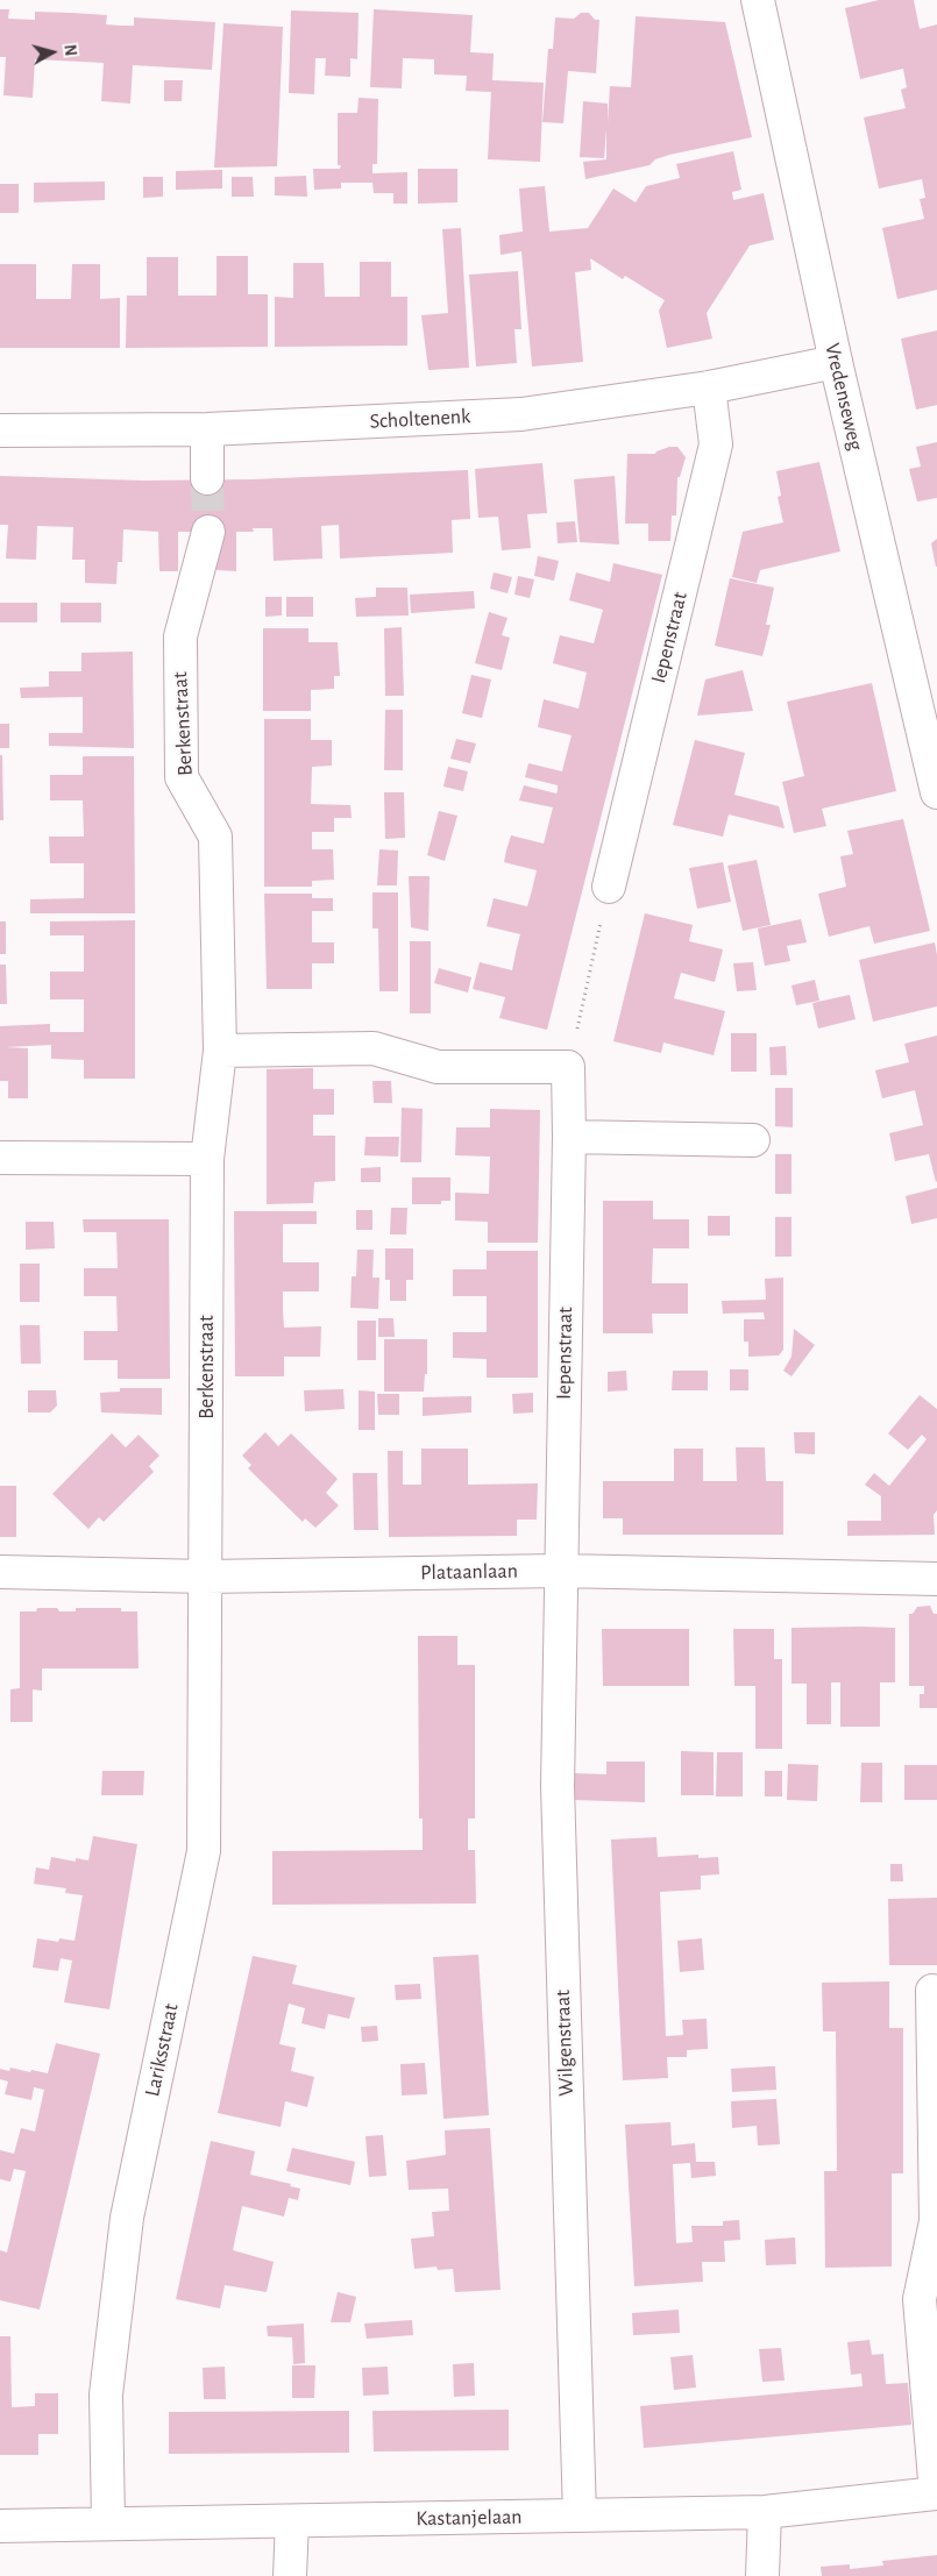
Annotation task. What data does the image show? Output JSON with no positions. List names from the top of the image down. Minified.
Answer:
{"streets":{"street":["Vredenseweg","Scholtenenk","Iepenstraat","Berkenstraat","Plataanlaan","Wilgenstraat","Lariksstraat","Kastanjelaan"]},"crossings":[["Vredenseweg","Scholtenenk"],["Scholtenenk","Iepenstraat"],["Iepenstraat","Plataanlaan"],["Iepenstraat","Wilgenstraat"],["Berkenstraat","Plataanlaan"],["Berkenstraat","Lariksstraat"],["Plataanlaan","Wilgenstraat"],["Plataanlaan","Lariksstraat"],["Wilgenstraat","Kastanjelaan"],["Lariksstraat","Kastanjelaan"]],"north":"right"}
